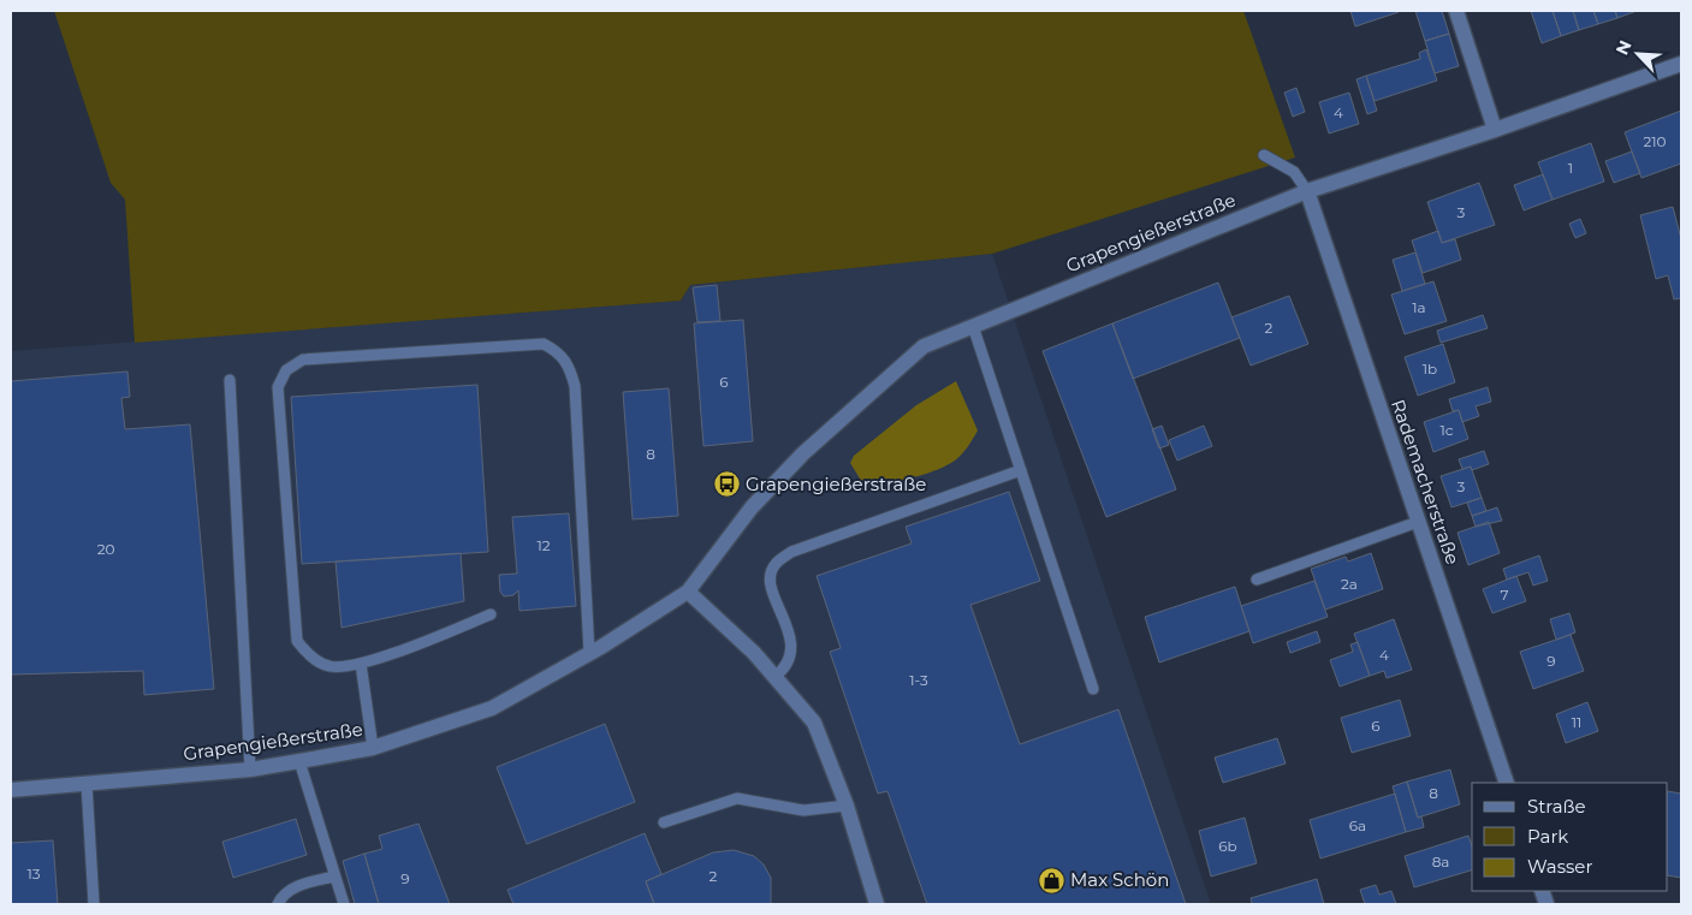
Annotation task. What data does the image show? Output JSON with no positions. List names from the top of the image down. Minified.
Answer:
{"streets":{"street":["Grapengießerstraße","Rademacherstraße"]},"crossings":[["Grapengießerstraße","Rademacherstraße"]],"places":{"bus stop":["Grapengießerstraße"],"shop":["Max Schön"]},"house_numbers":["4","210","1","3","1a","2","1b","6","1c","8","3","12","20","2a","7","4","9","1-3","11","6","8","6a","6b","8a","13","2","9"],"legend":["Straße","Park","Wasser"],"north":"top left"}
